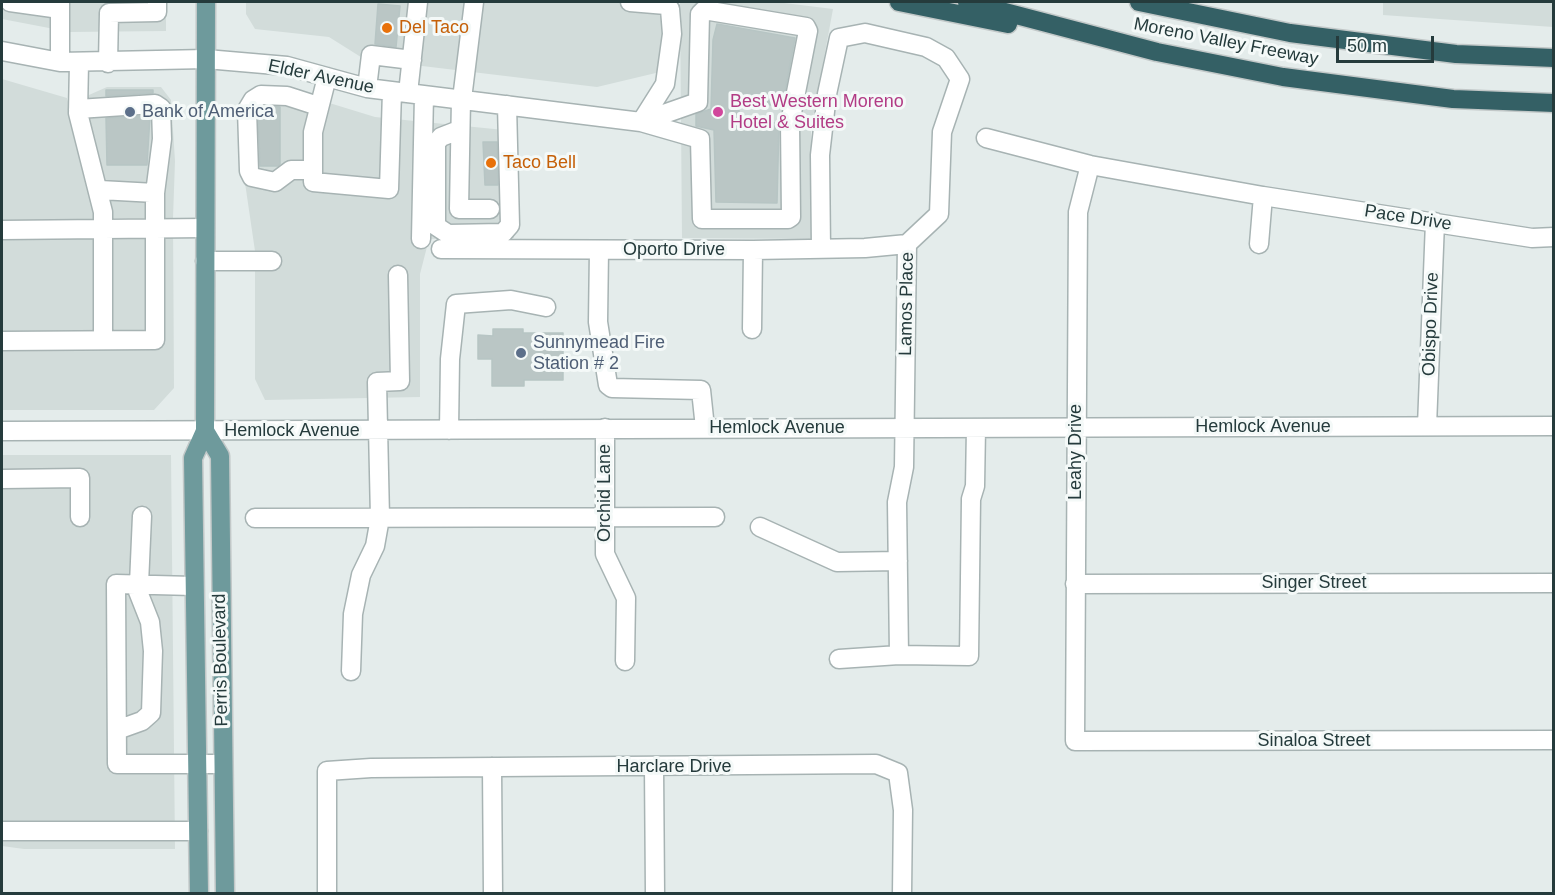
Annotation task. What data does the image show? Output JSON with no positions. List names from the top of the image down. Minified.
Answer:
{"streets":{"highway":["Moreno Valley Freeway"],"main road":["Perris Boulevard"],"street":["Elder Avenue","Pace Drive","Oporto Drive","Lamos Place","Obispo Drive","Hemlock Avenue","Leahy Drive","Orchid Lane","Singer Street","Sinaloa Street","Harclare Drive"]},"crossings":[["Elder Avenue","Perris Boulevard"],["Pace Drive","Obispo Drive"],["Pace Drive","Leahy Drive"],["Oporto Drive","Lamos Place"],["Lamos Place","Hemlock Avenue"],["Obispo Drive","Hemlock Avenue"],["Hemlock Avenue","Leahy Drive"],["Hemlock Avenue","Orchid Lane"],["Hemlock Avenue","Perris Boulevard"],["Leahy Drive","Singer Street"],["Leahy Drive","Sinaloa Street"]],"places":["Del Taco","Bank of America","Best Western Moreno Hotel & Suites","Taco Bell","Sunnymead Fire Station # 2"],"scale_bar":"50 m"}
